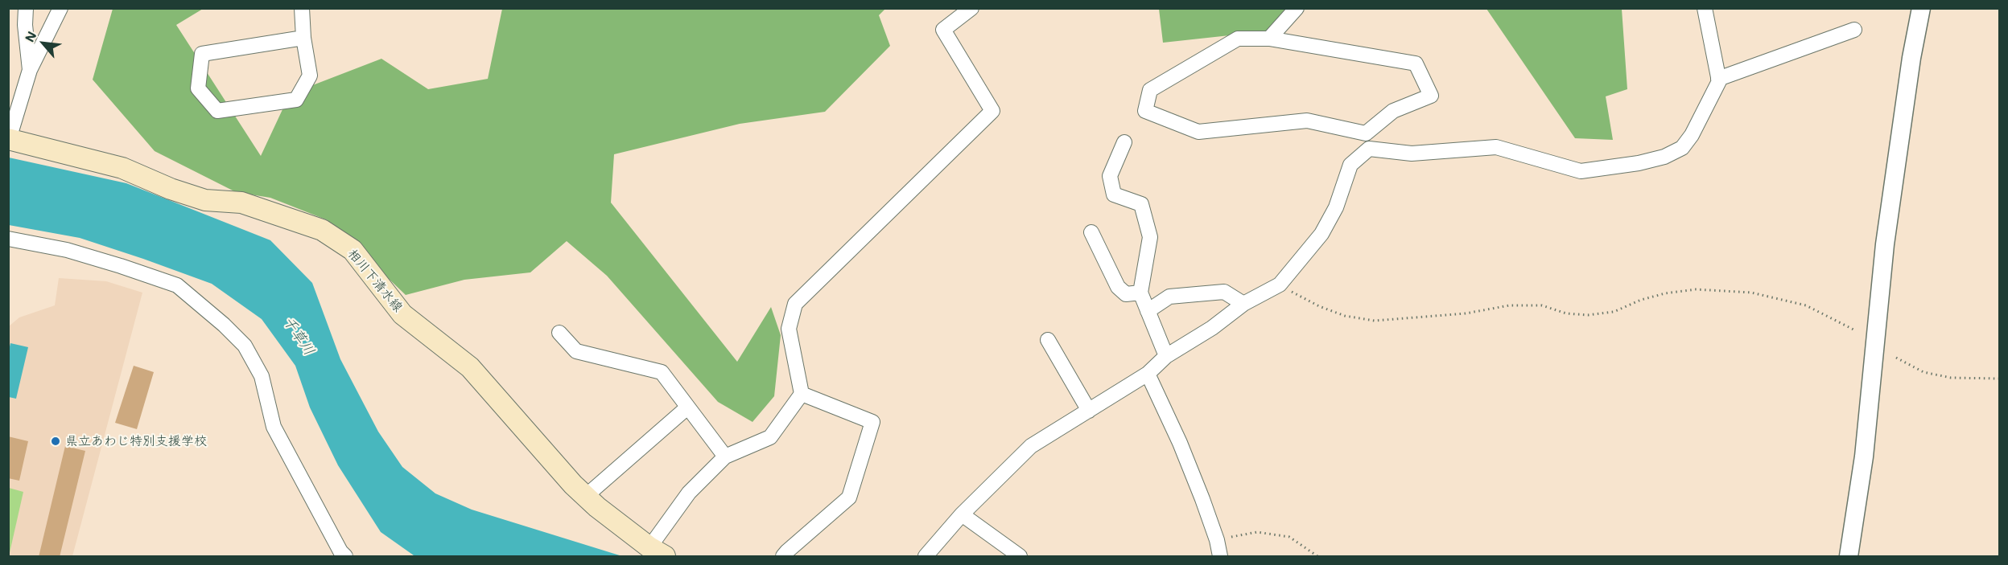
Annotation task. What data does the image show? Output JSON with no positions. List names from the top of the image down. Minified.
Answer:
{"streets":{"main road":["相川下清水線"]},"water":["千草川"],"places":["県立あわじ特別支援学校"],"north":"top left"}
